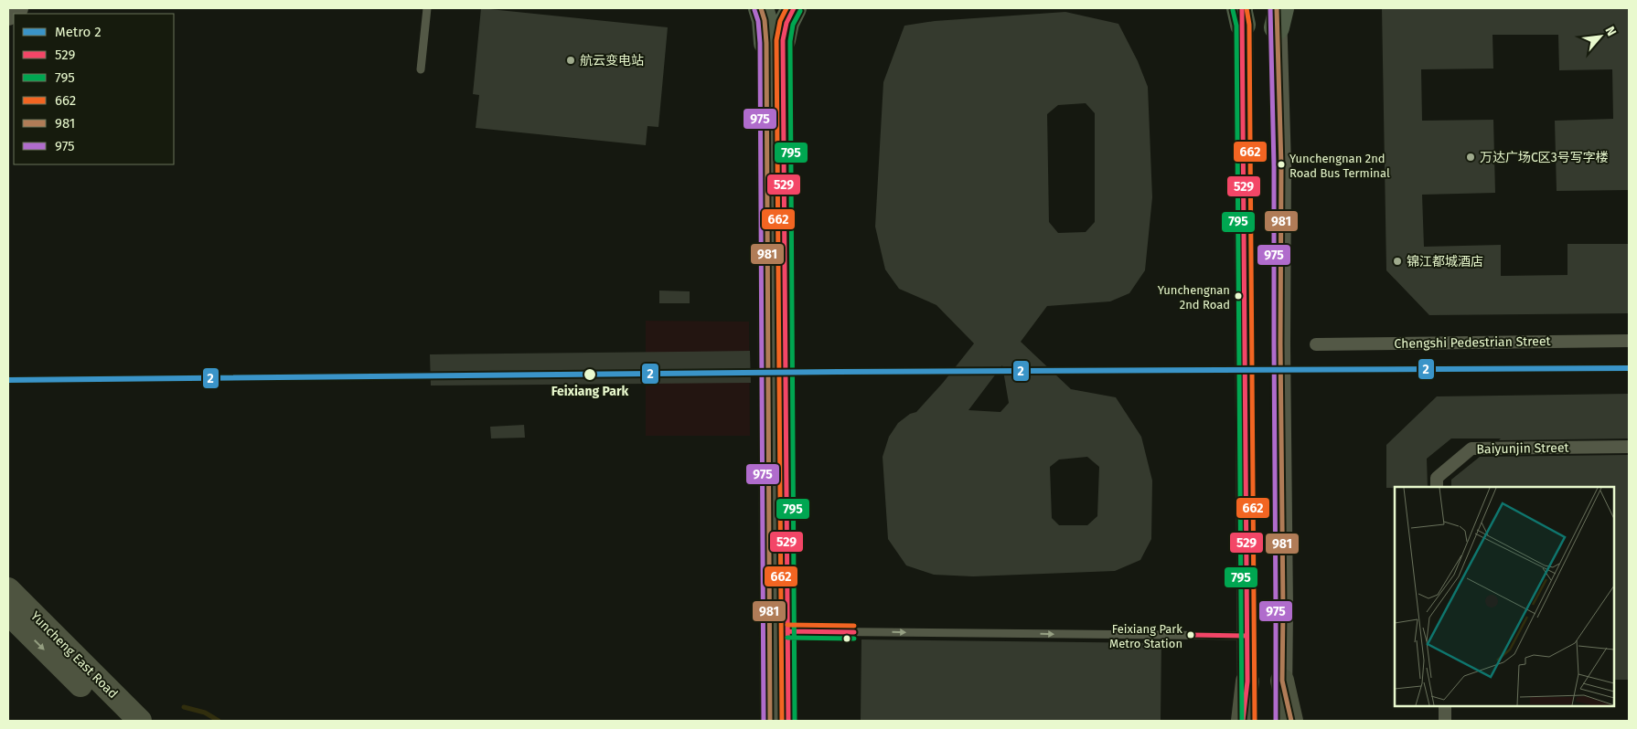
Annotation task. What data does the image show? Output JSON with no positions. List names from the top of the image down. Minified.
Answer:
{"streets":{"main road":["Yuncheng East Road"],"street":["Chengshi Pedestrian Street","Baiyunjin Street"]},"places":["航云变电站","万达广场C区3号写字楼","Yunchengnan 2nd Road Bus Terminal","锦江都城酒店","Yunchengnan 2nd Road","Feixiang Park","Feixiang Park Metro Station"],"lines":["transit line 529","transit line 662","transit line 981","transit line 975","transit line 795","metro line 2"],"legend":["Metro 2","529","795","662","981","975"],"north":"top right"}
